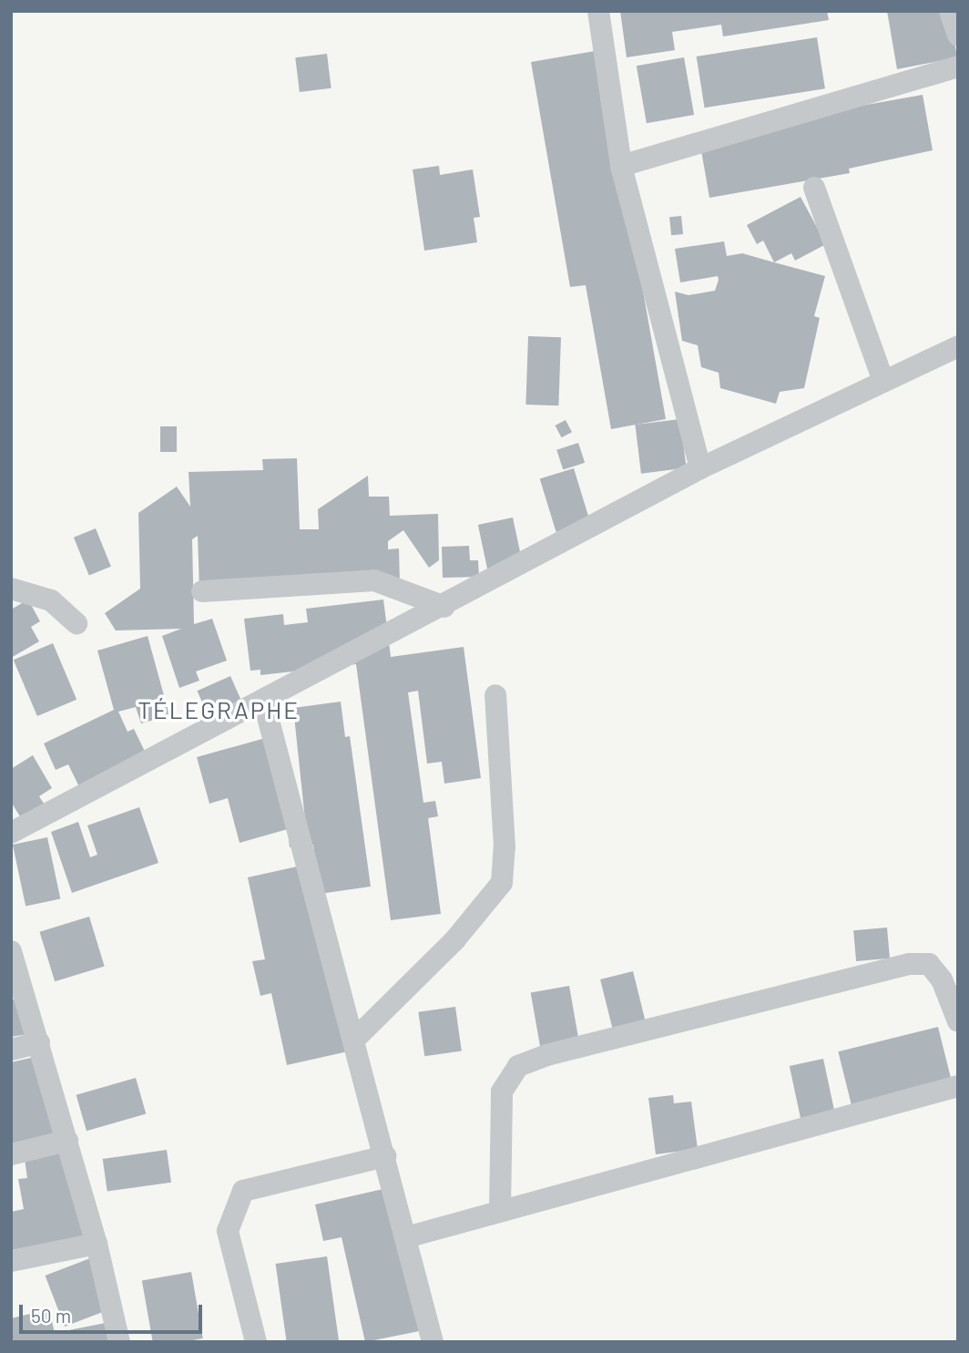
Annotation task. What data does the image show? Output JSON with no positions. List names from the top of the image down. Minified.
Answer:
{"districts":["TÉLEGRAPHE"],"scale_bar":"50 m"}
